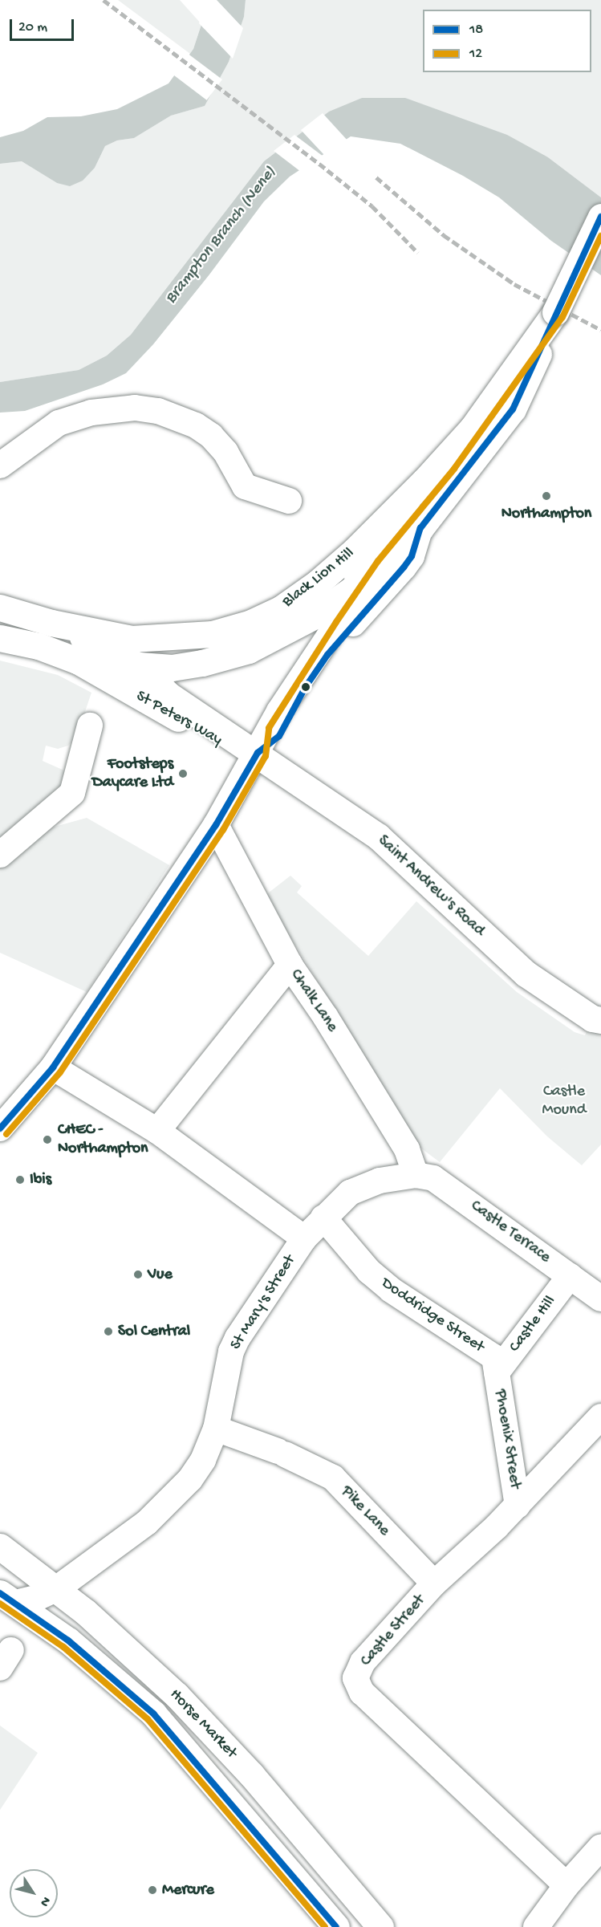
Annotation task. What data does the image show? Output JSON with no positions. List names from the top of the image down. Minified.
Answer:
{"streets":{"main road":["Black Lion Hill","St Peters Way","Saint Andrew's Road","Horse Market"],"street":["Chalk Lane","Castle Terrace","St Mary's Street","Doddridge Street","Castle Hill","Phoenix Street","Pike Lane","Castle Street"]},"crossings":[["Black Lion Hill","St Peters Way"],["Black Lion Hill","Saint Andrew's Road"],["Black Lion Hill","Chalk Lane"],["St Peters Way","Saint Andrew's Road"],["Chalk Lane","Castle Terrace"],["Chalk Lane","St Mary's Street"],["Castle Terrace","St Mary's Street"],["Castle Terrace","Castle Hill"],["St Mary's Street","Doddridge Street"],["St Mary's Street","Pike Lane"],["St Mary's Street","Horse Market"],["Doddridge Street","Castle Hill"],["Doddridge Street","Phoenix Street"],["Castle Hill","Phoenix Street"],["Phoenix Street","Castle Street"],["Pike Lane","Castle Street"]],"water":["Brampton Branch (Nene)"],"parks":["Castle Mound"],"places":["Northampton","Footsteps Daycare Ltd","CHEC - Northampton","Ibis","Vue","Sol Central","Mercure"],"lines":["transit line 18","transit line 12"],"legend":["18","12"],"scale_bar":"20 m","north":"bottom right"}
